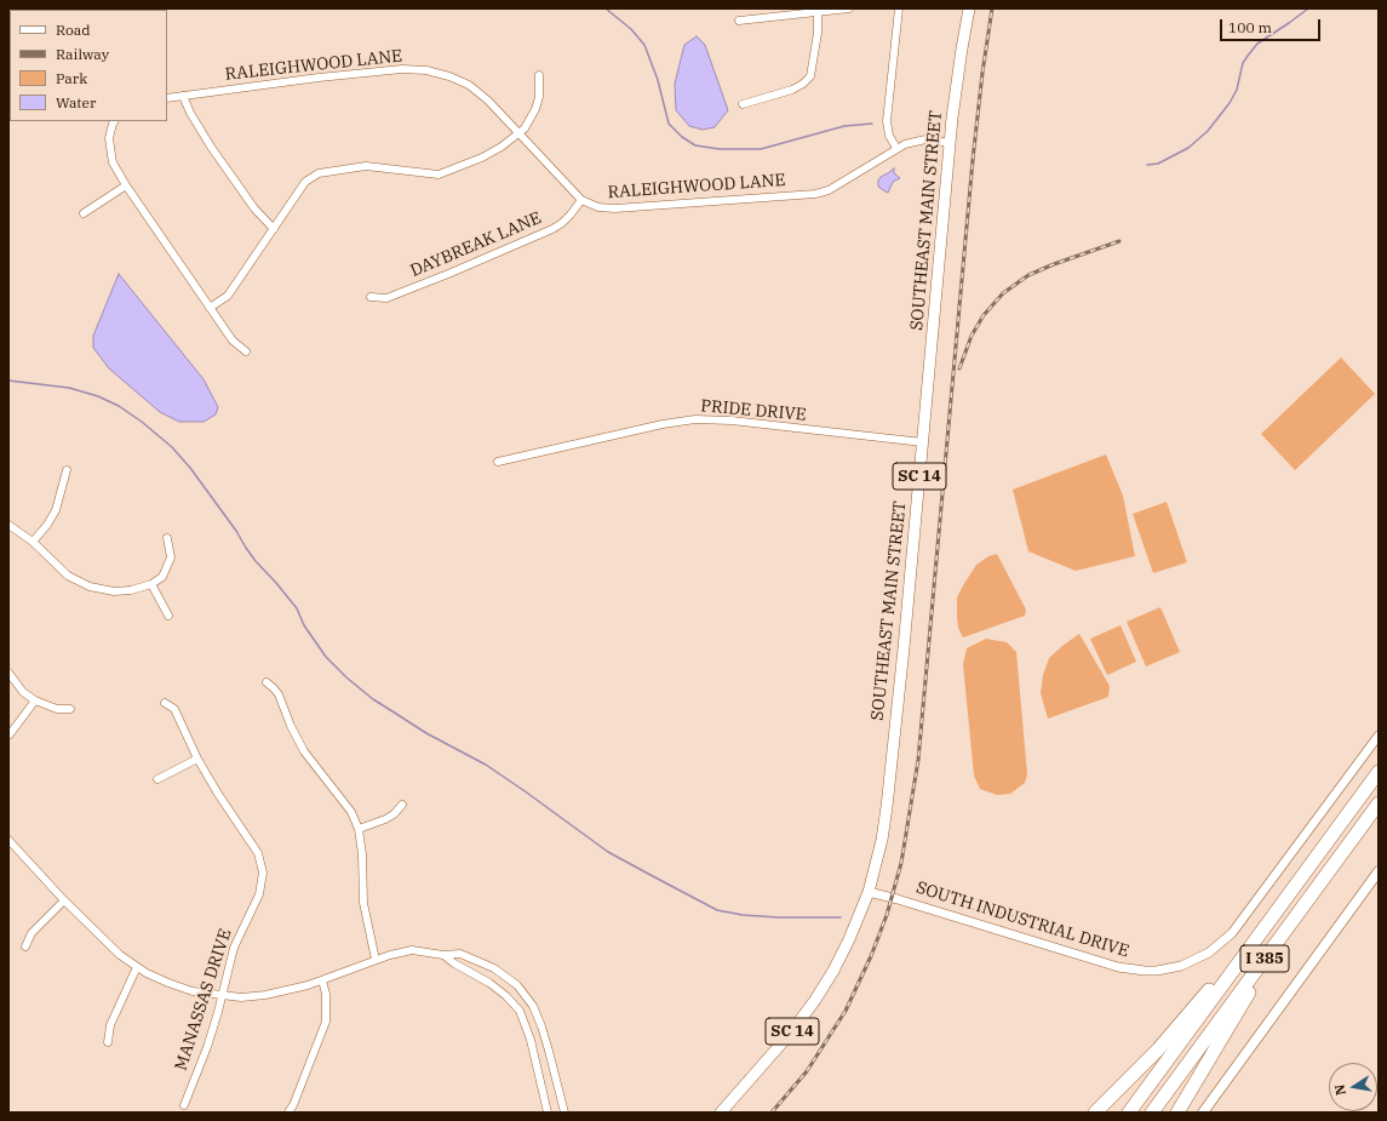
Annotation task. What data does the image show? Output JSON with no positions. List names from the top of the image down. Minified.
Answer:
{"streets":{"highway":["I 385"],"main road":["SOUTHEAST MAIN STREET","SC 14"],"street":["RALEIGHWOOD LANE","DAYBREAK LANE","PRIDE DRIVE","SOUTH INDUSTRIAL DRIVE","MANASSAS DRIVE"]},"crossings":[["RALEIGHWOOD LANE","SOUTHEAST MAIN STREET"],["RALEIGHWOOD LANE","DAYBREAK LANE"],["SOUTHEAST MAIN STREET","PRIDE DRIVE"],["SOUTHEAST MAIN STREET","SOUTH INDUSTRIAL DRIVE"]],"legend":["Road","Railway","Park","Water"],"scale_bar":"100 m","north":"left"}
